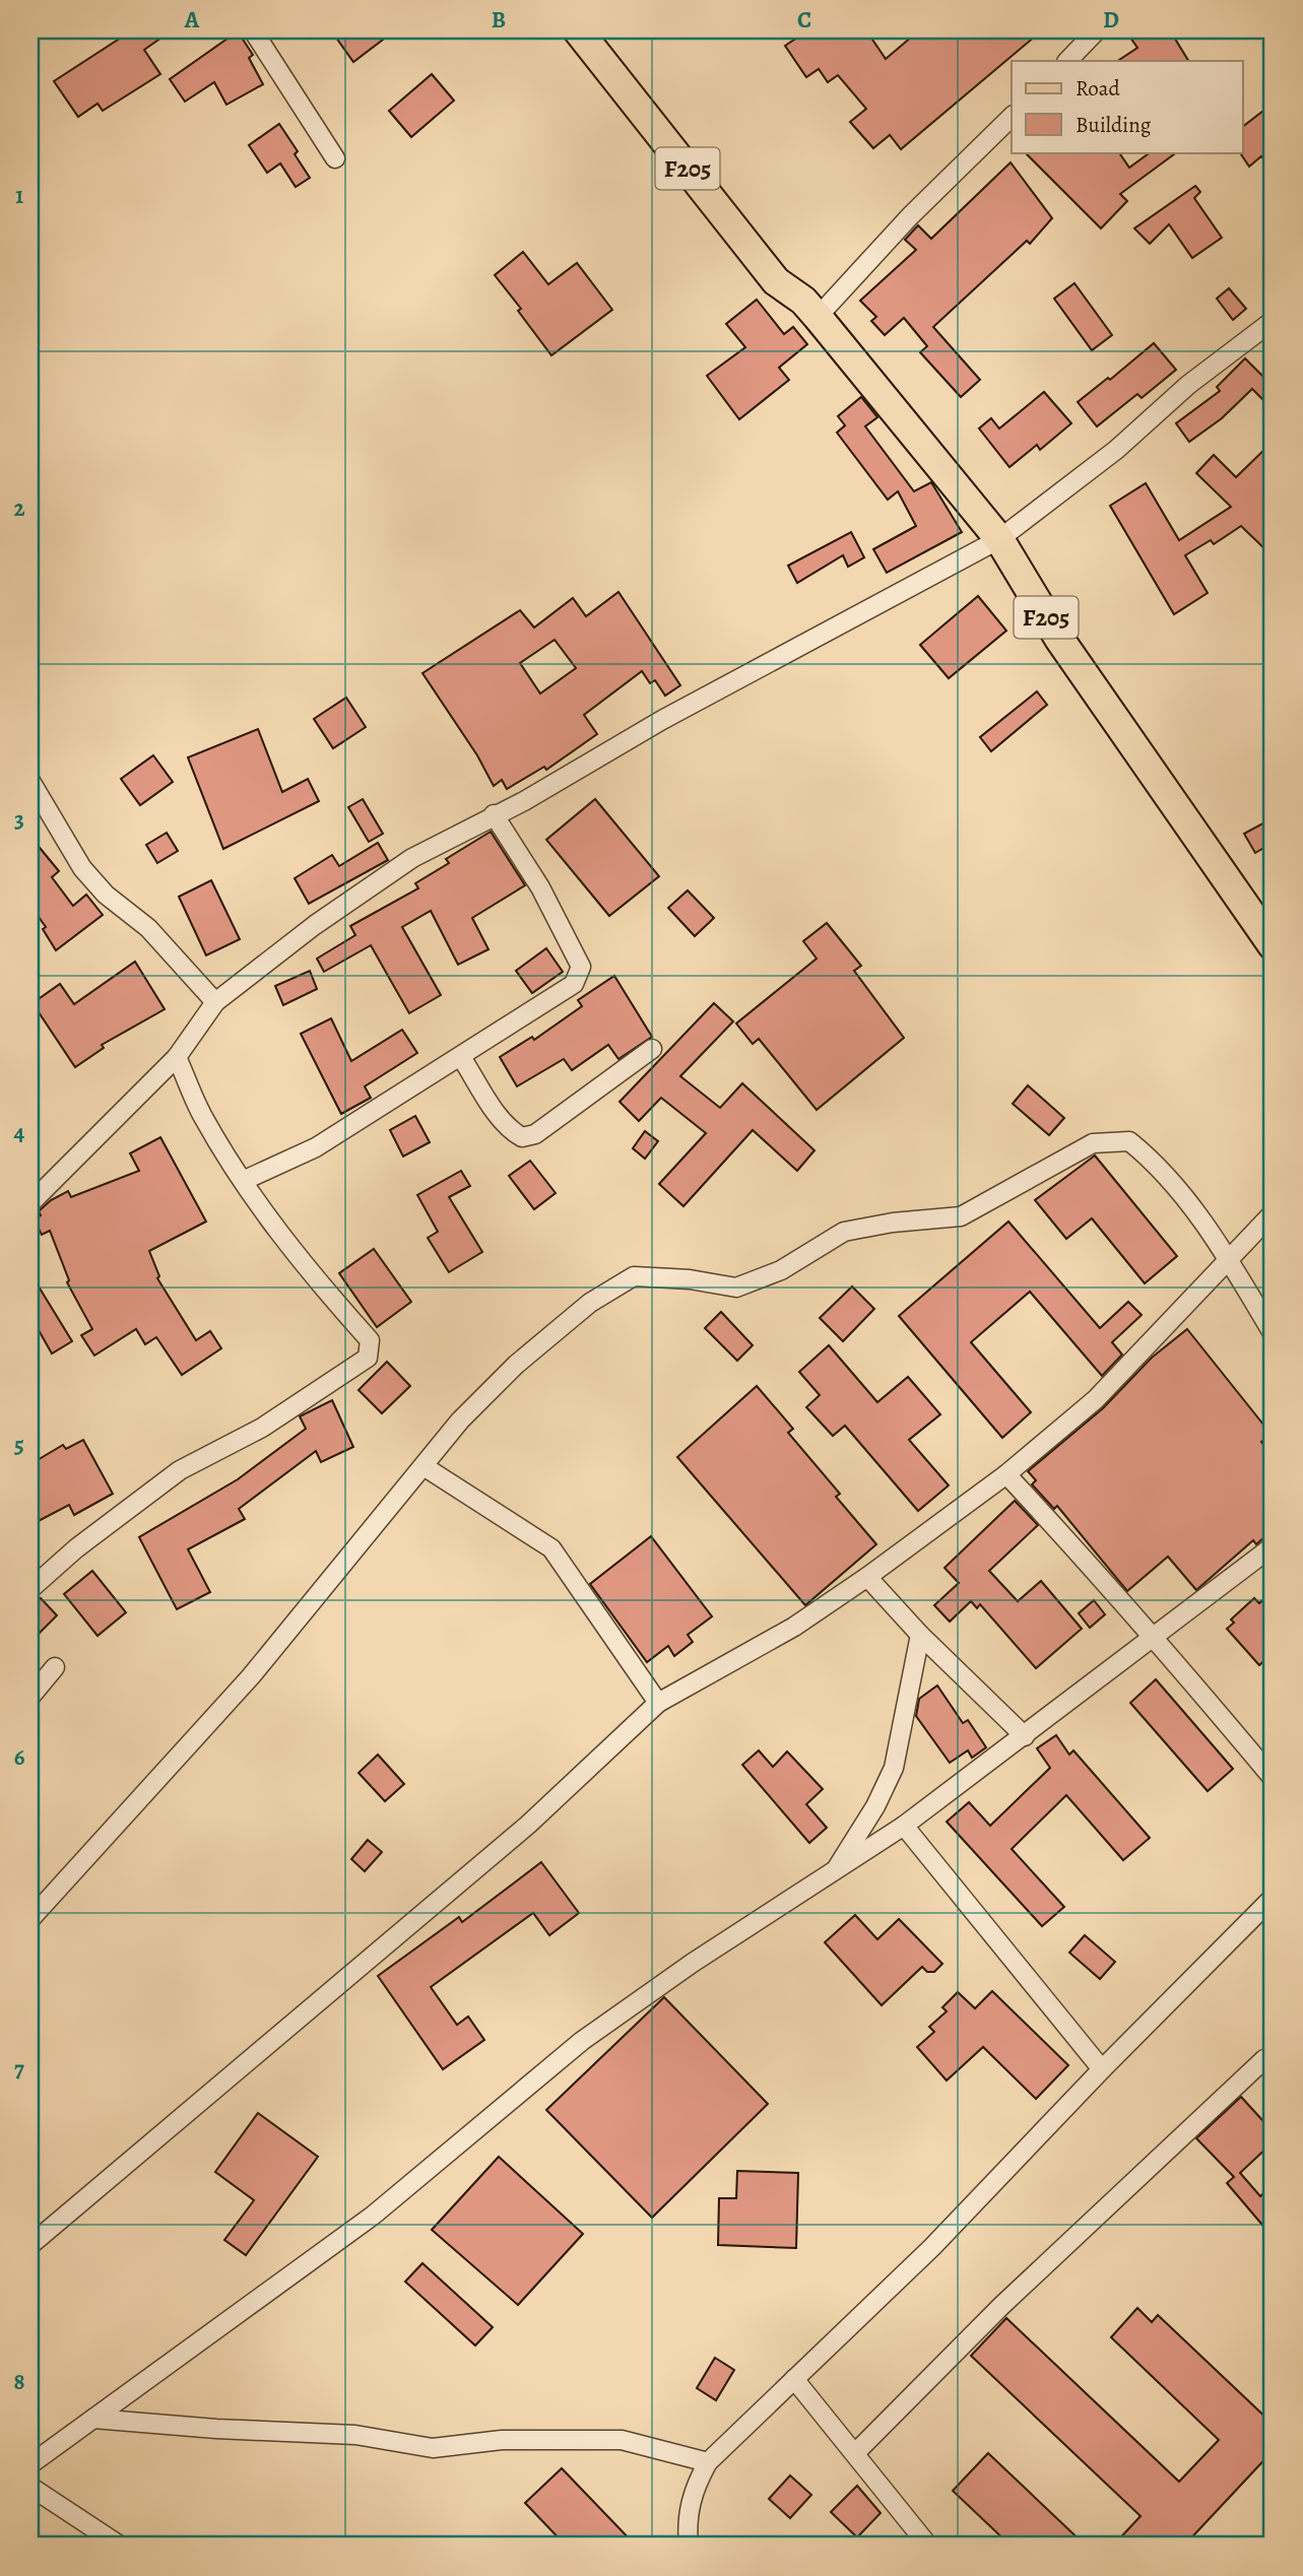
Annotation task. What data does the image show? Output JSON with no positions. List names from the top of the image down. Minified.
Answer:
{"streets":{"main road":["F205"]},"legend":["Road","Building"],"grid":{"columns":["A","B","C","D"],"rows":["1","2","3","4","5","6","7","8"]}}
